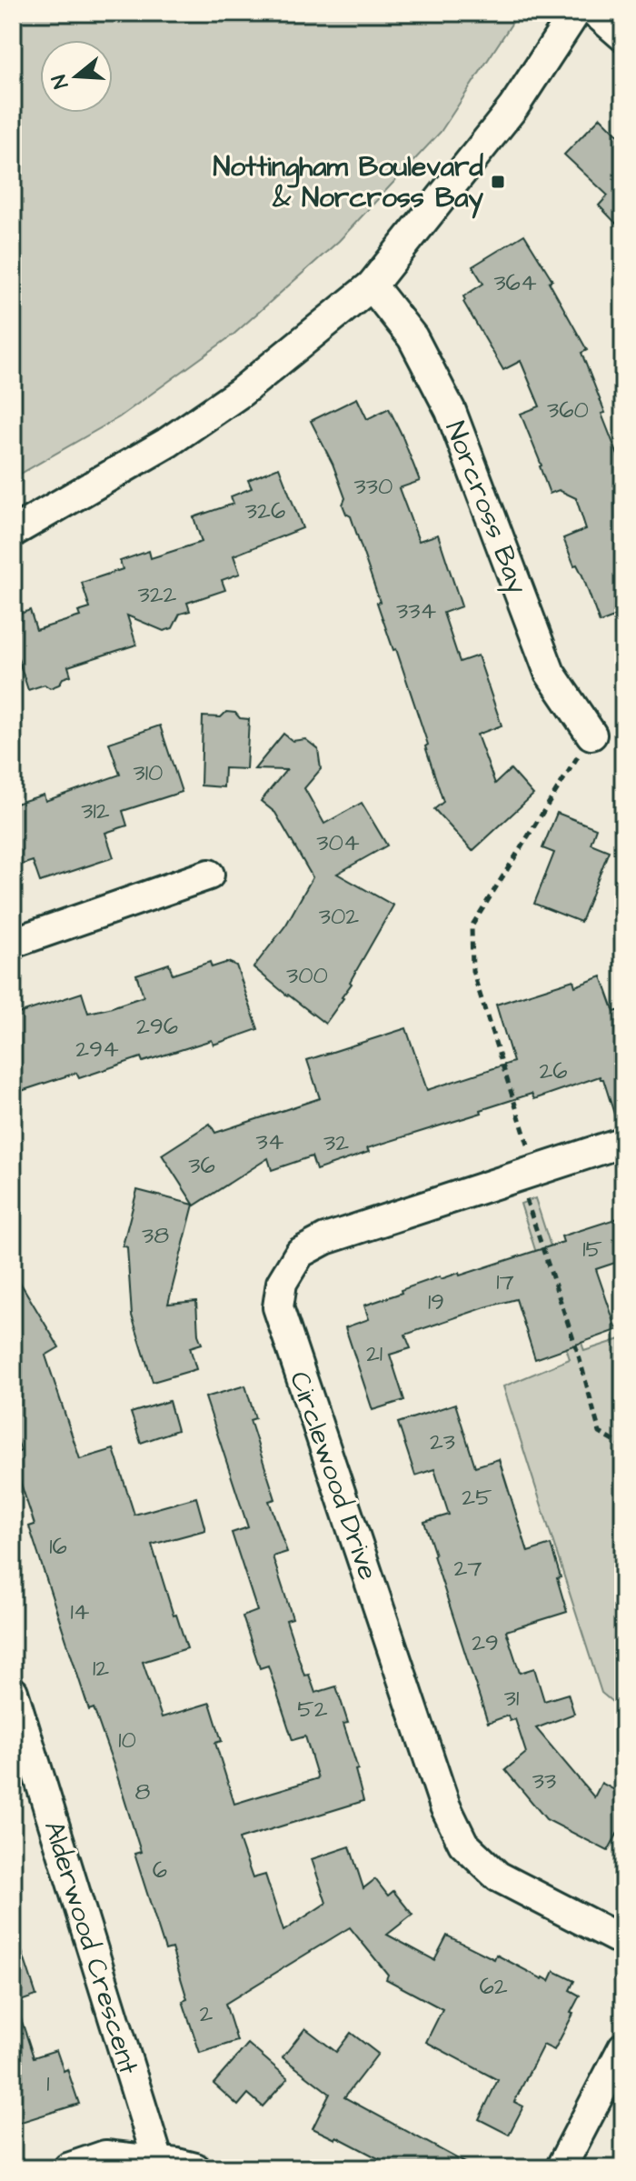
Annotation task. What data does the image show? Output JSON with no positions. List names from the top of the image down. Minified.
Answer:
{"streets":{"street":["Norcross Bay","Circlewood Drive","Alderwood Crescent"]},"places":{"transit":["Nottingham Boulevard & Norcross Bay"]},"house_numbers":["364","360","330","326","322","334","310","312","304","302","300","296","294","26","34","32","36","38","15","17","19","21","23","25","16","27","14","29","12","31","52","10","33","8","6","62","2","1"],"north":"left"}
